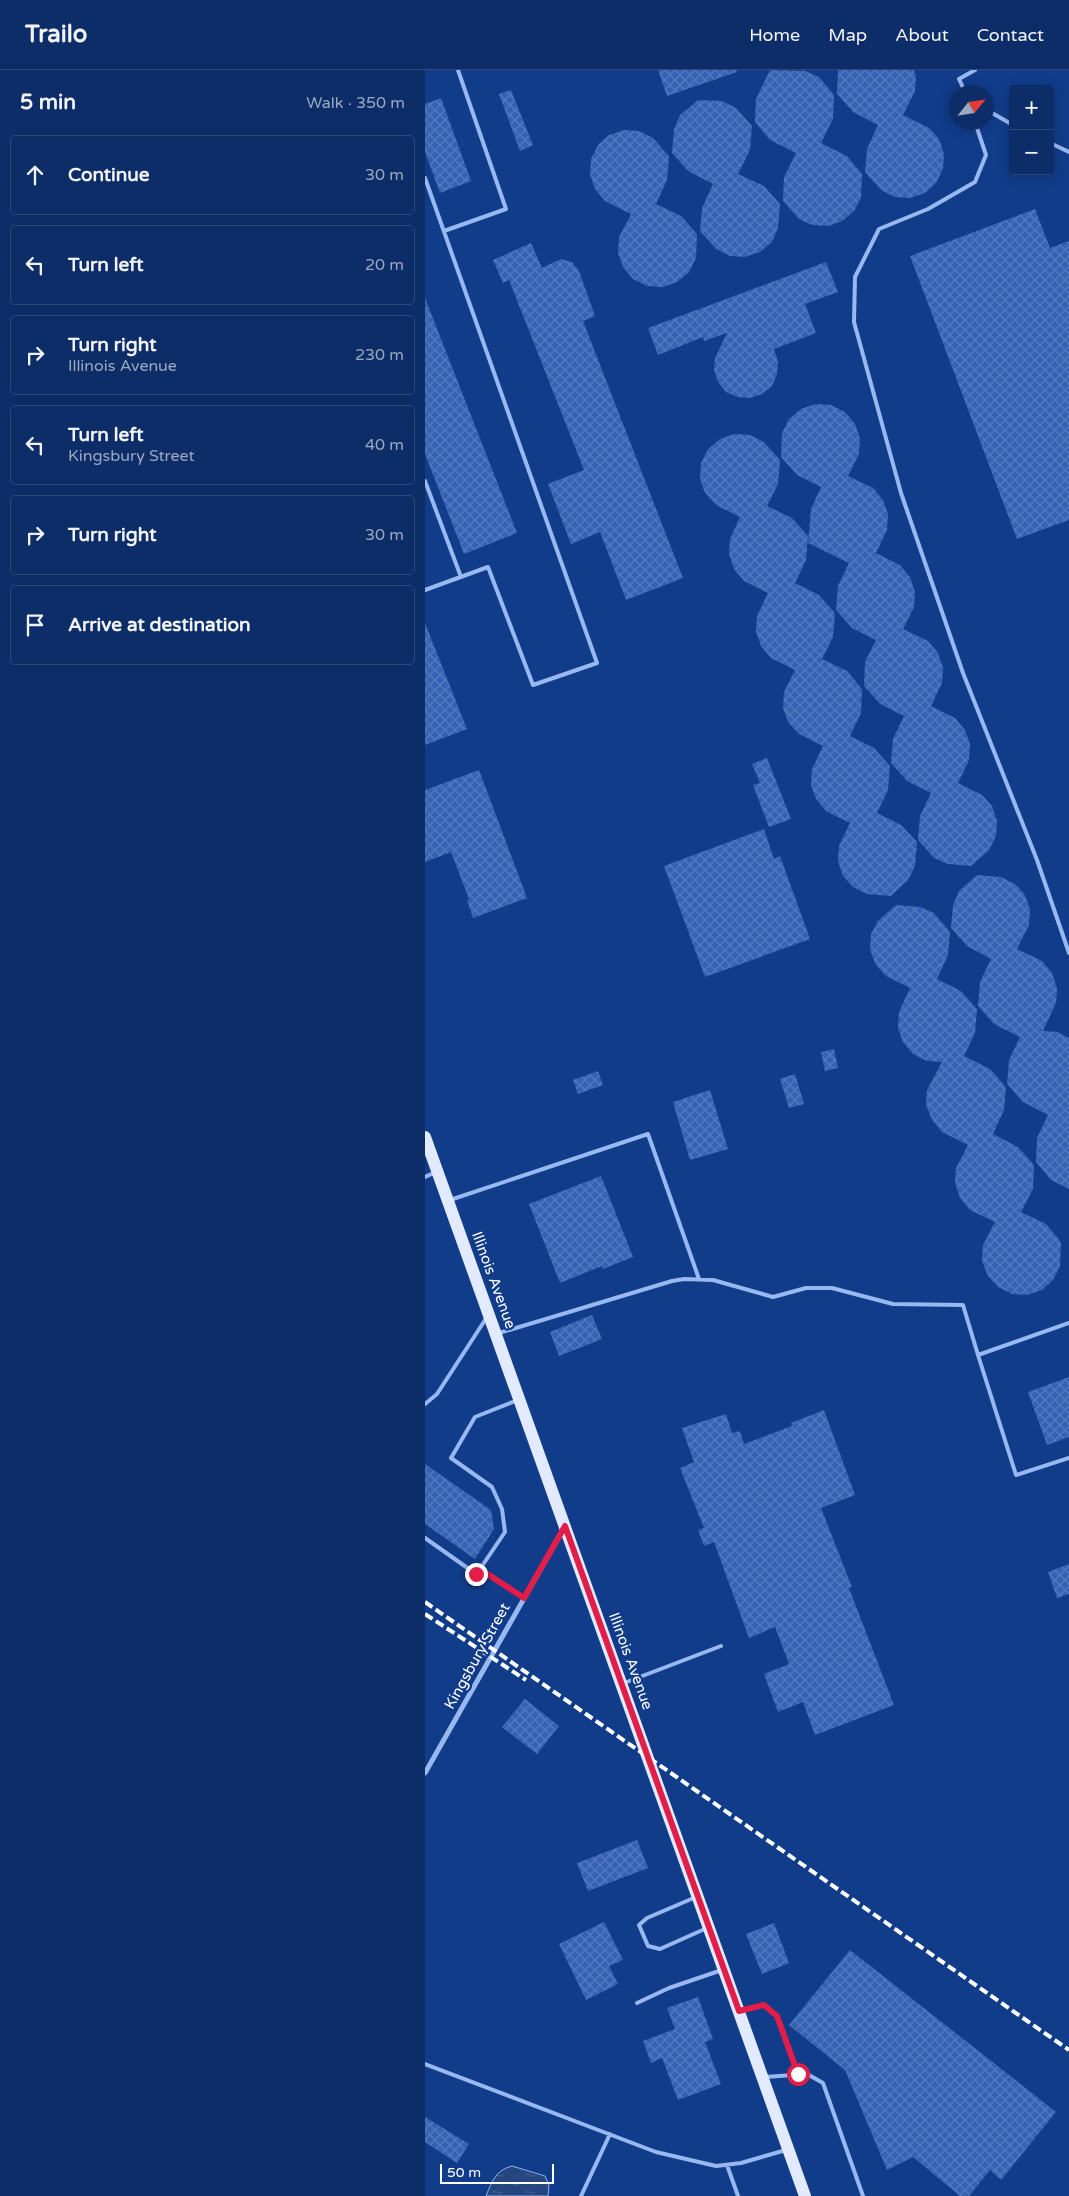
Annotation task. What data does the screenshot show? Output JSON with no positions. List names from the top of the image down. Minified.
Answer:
{"streets":{"main road":["Illinois Avenue"],"street":["Kingsbury Street"]},"crossings":[["Illinois Avenue","Kingsbury Street"]],"scale_bar":"50 m","north":"top right","page":{"header":"Trailo","nav":["Home","Map","About","Contact"],"heading":["5 min","Walk · 350 m"],"map_buttons":["+","−"],"list":[["Continue","30 m"],["Turn left","20 m"],["Turn right","Illinois Avenue","230 m"],["Turn left","Kingsbury Street","40 m"],["Turn right","30 m"],"Arrive at destination"],"scale":"50 m"}}
